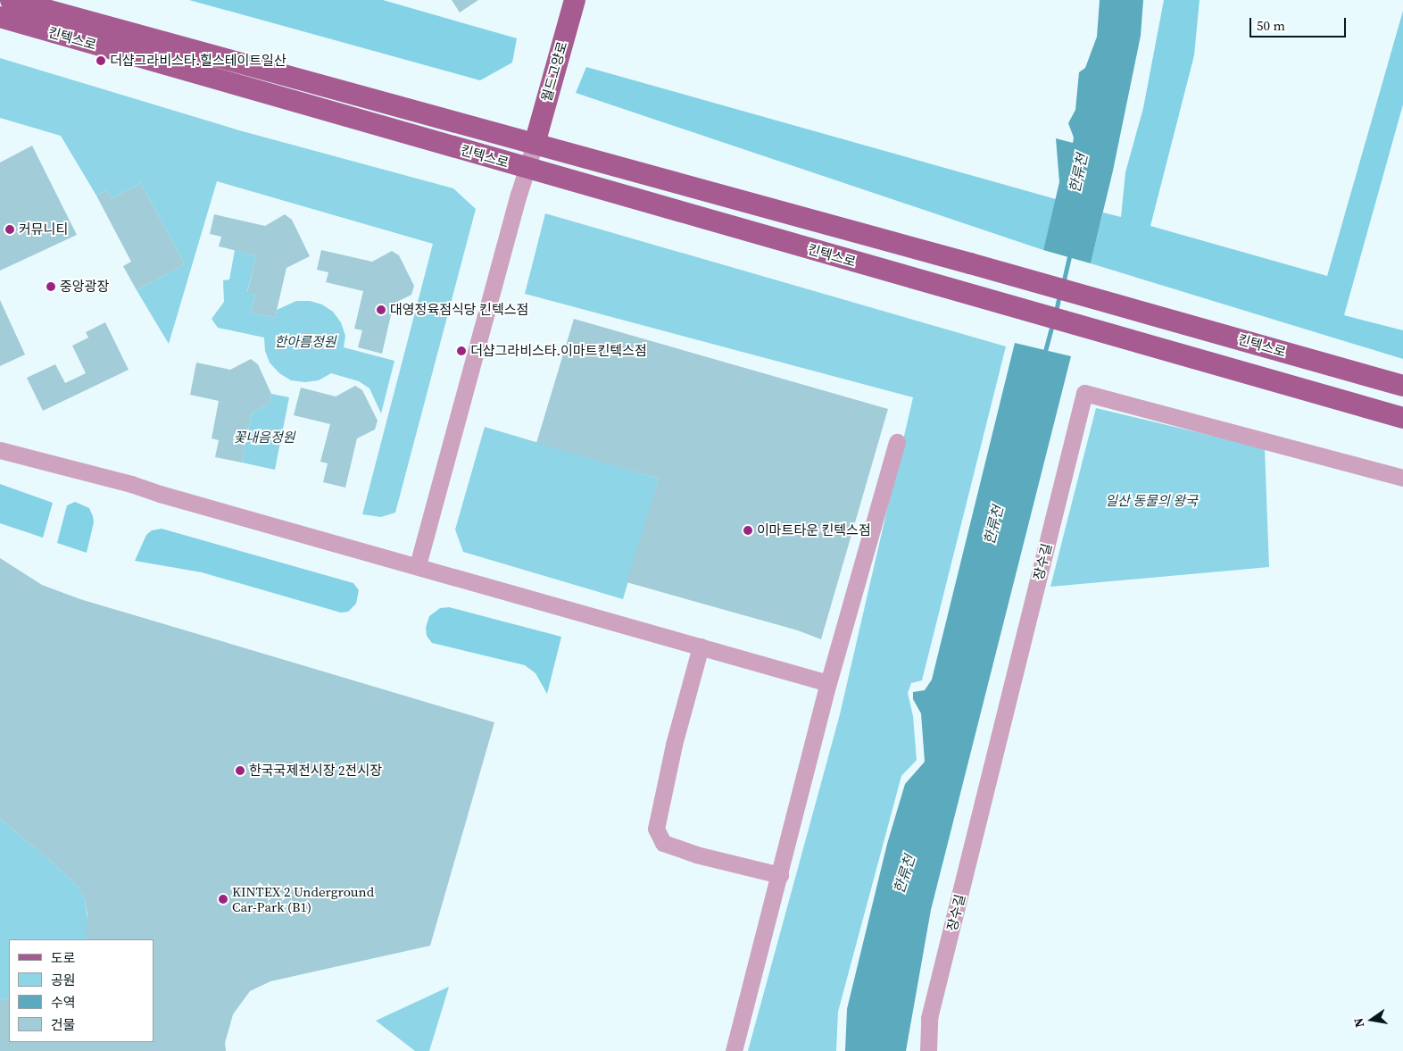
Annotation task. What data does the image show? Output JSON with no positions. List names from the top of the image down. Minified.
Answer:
{"streets":{"main road":["킨텍스로","월드고양로"],"street":["장수길"]},"crossings":[["킨텍스로","월드고양로"]],"water":["한류천"],"parks":["한아름정원","꽃내음정원","일산 동물의 왕국"],"places":["더샵그라비스타.힐스테이트일산","커뮤니티","중앙광장","대영정육점식당 킨텍스점","더샵그라비스타.이마트킨텍스점","이마트타운 킨텍스점","한국국제전시장 2전시장","KINTEX 2 Underground Car-Park (B1)"],"legend":["도로","공원","수역","건물"],"scale_bar":"50 m","north":"left"}
